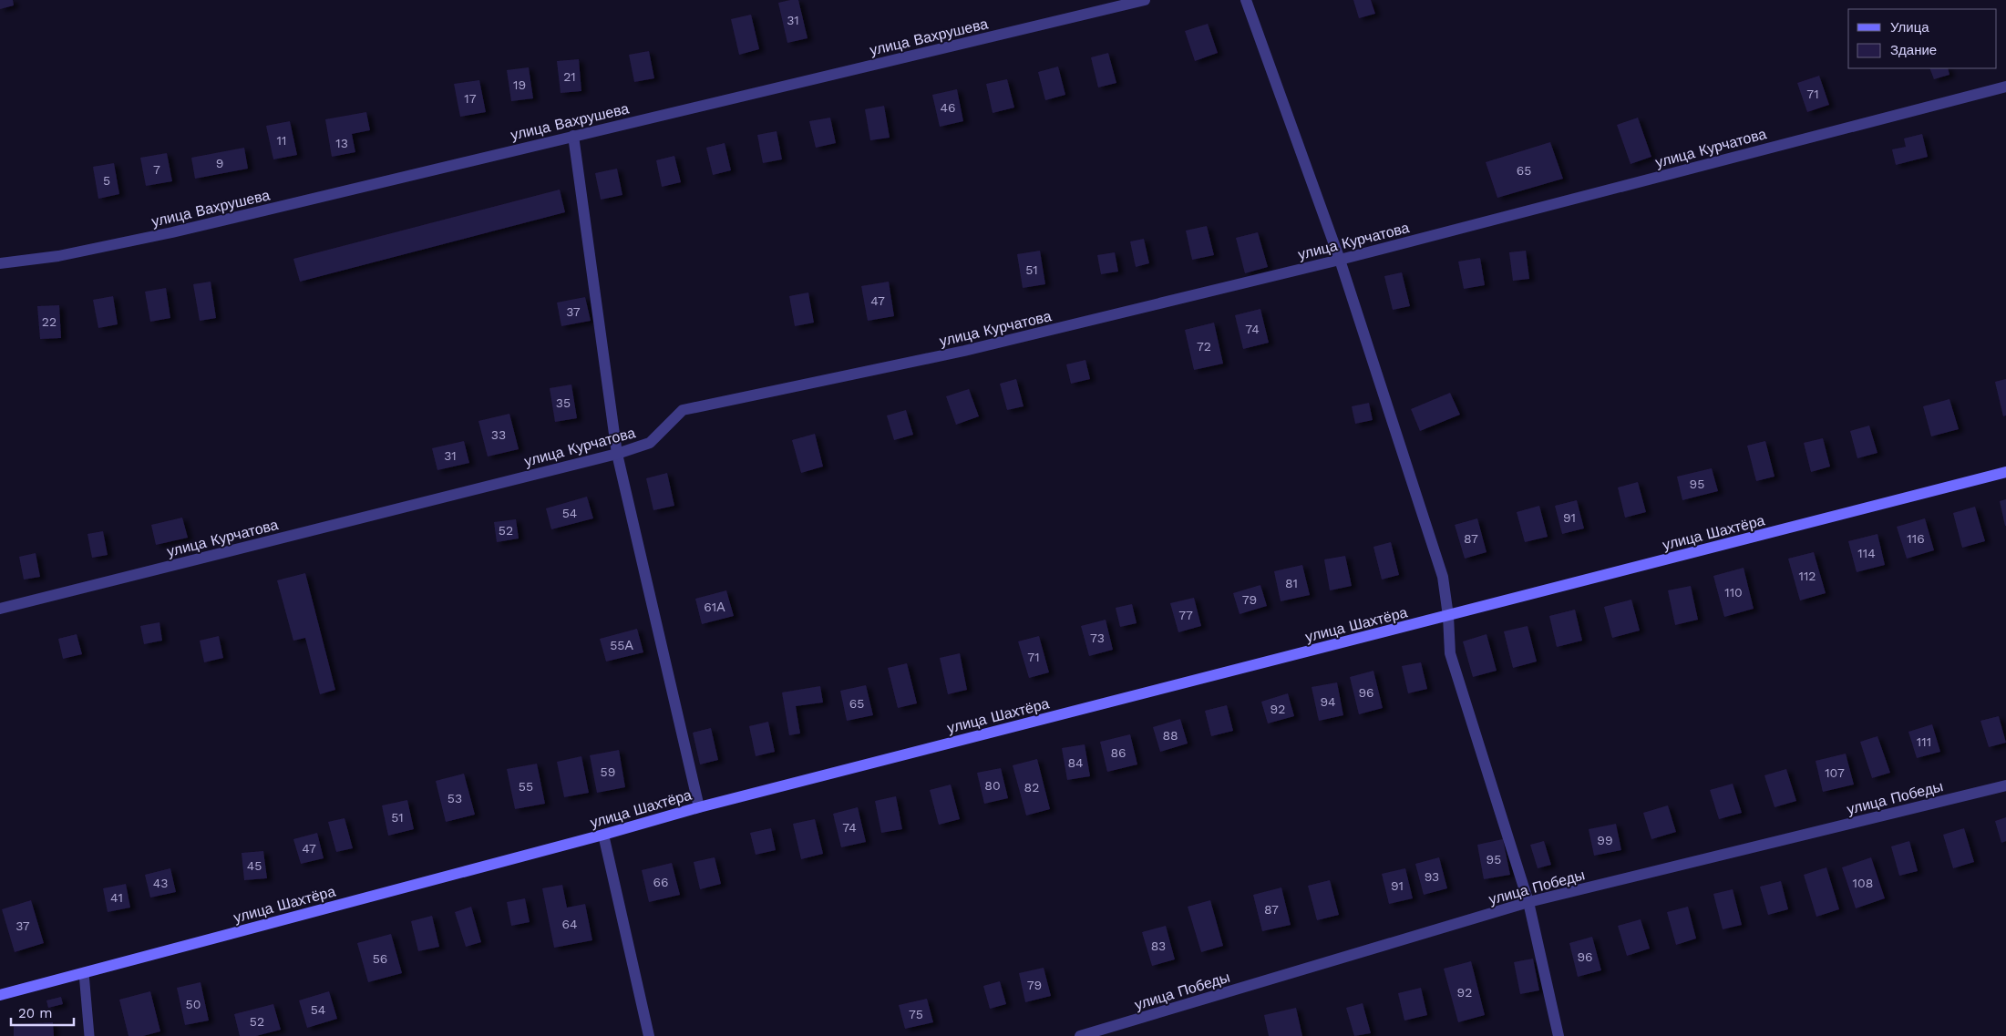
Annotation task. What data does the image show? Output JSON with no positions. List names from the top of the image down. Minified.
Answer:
{"streets":{"street":["улица Вахрушева","улица Курчатова","улица Шахтёра","улица Победы"]},"house_numbers":["31","21","19","71","17","46","11","13","9","7","65","5","51","47","37","22","74","72","35","33","31","95","54","91","52","87","116","114","112","81","110","79","61А","77","73","55А","71","96","94","65","92","88","111","86","84","59","107","80","55","82","53","51","74","99","47","95","45","93","66","43","108","91","41","87","64","37","83","96","56","79","92","50","54","75","52"],"legend":["Улица","Здание"],"scale_bar":"20 m"}
